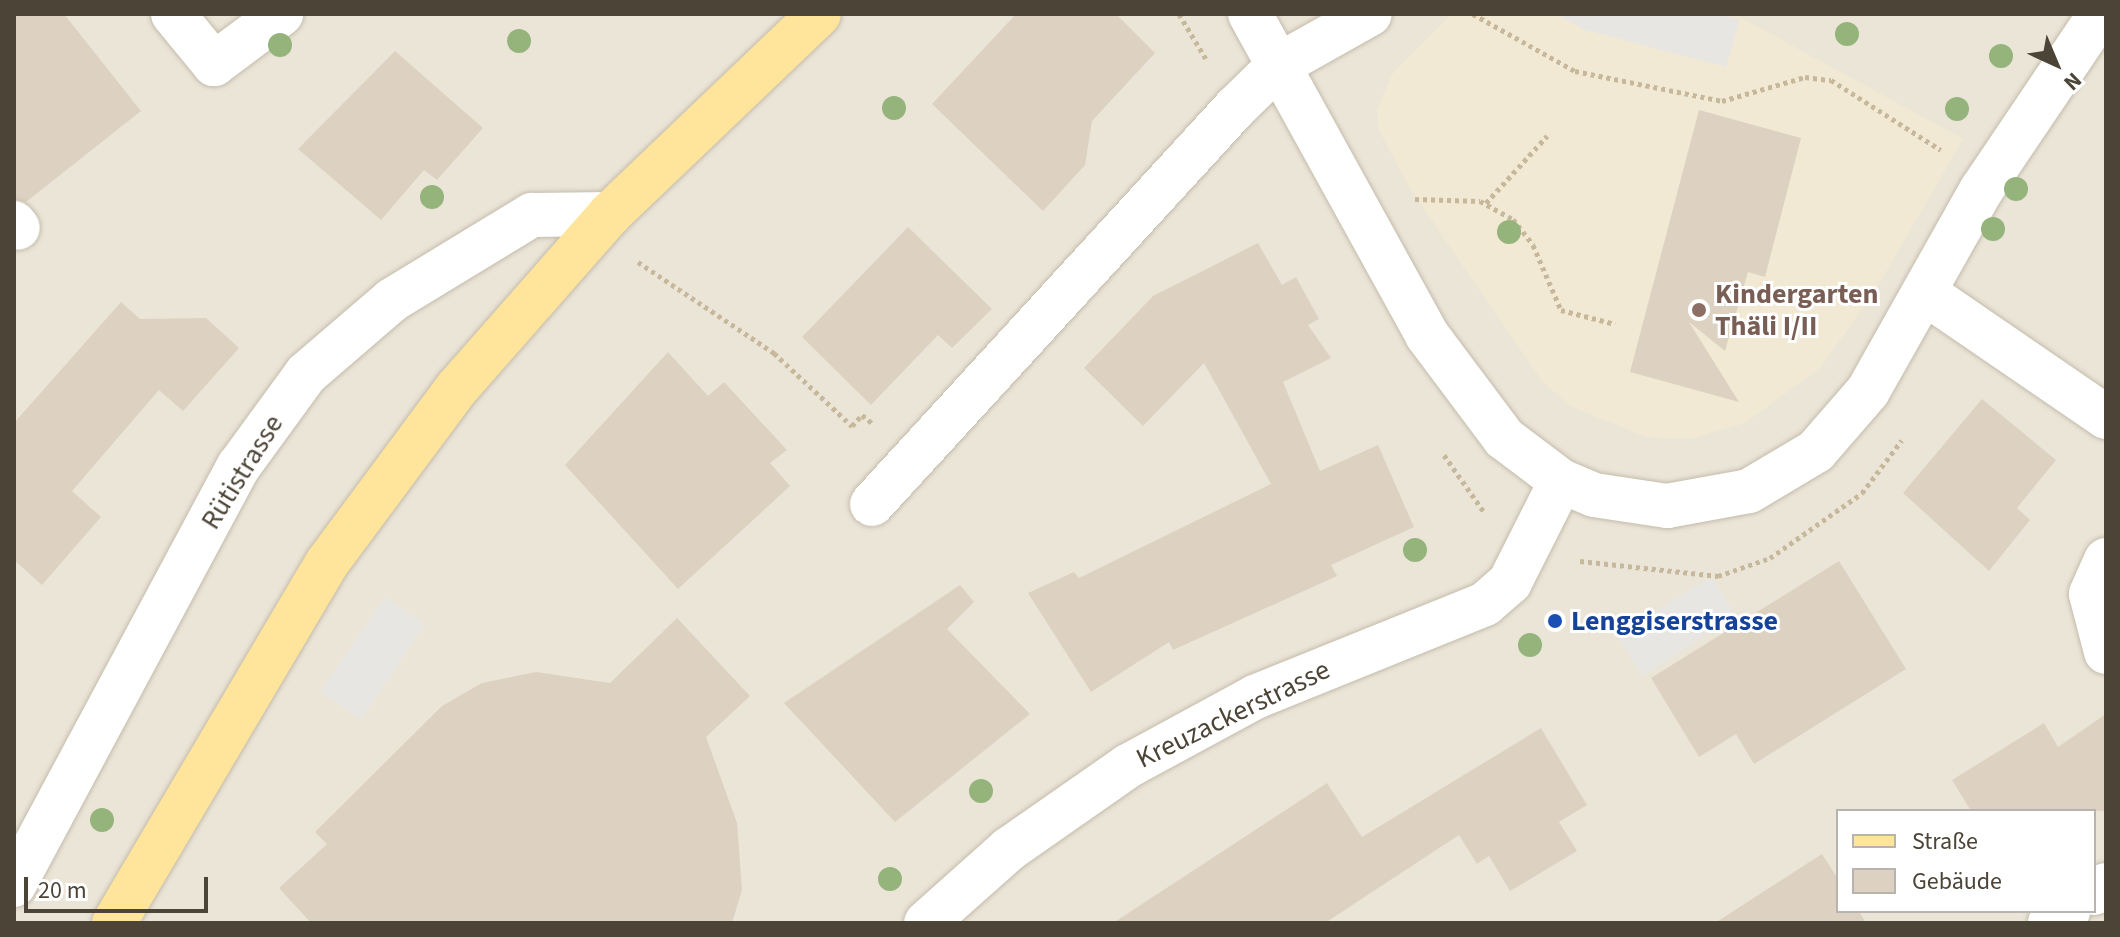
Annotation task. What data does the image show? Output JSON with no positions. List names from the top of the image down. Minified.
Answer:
{"streets":{"street":["Rütistrasse","Kreuzackerstrasse"]},"places":["Kindergarten Thäli I/II","Lenggiserstrasse"],"legend":["Straße","Gebäude"],"scale_bar":"20 m","north":"bottom right"}
